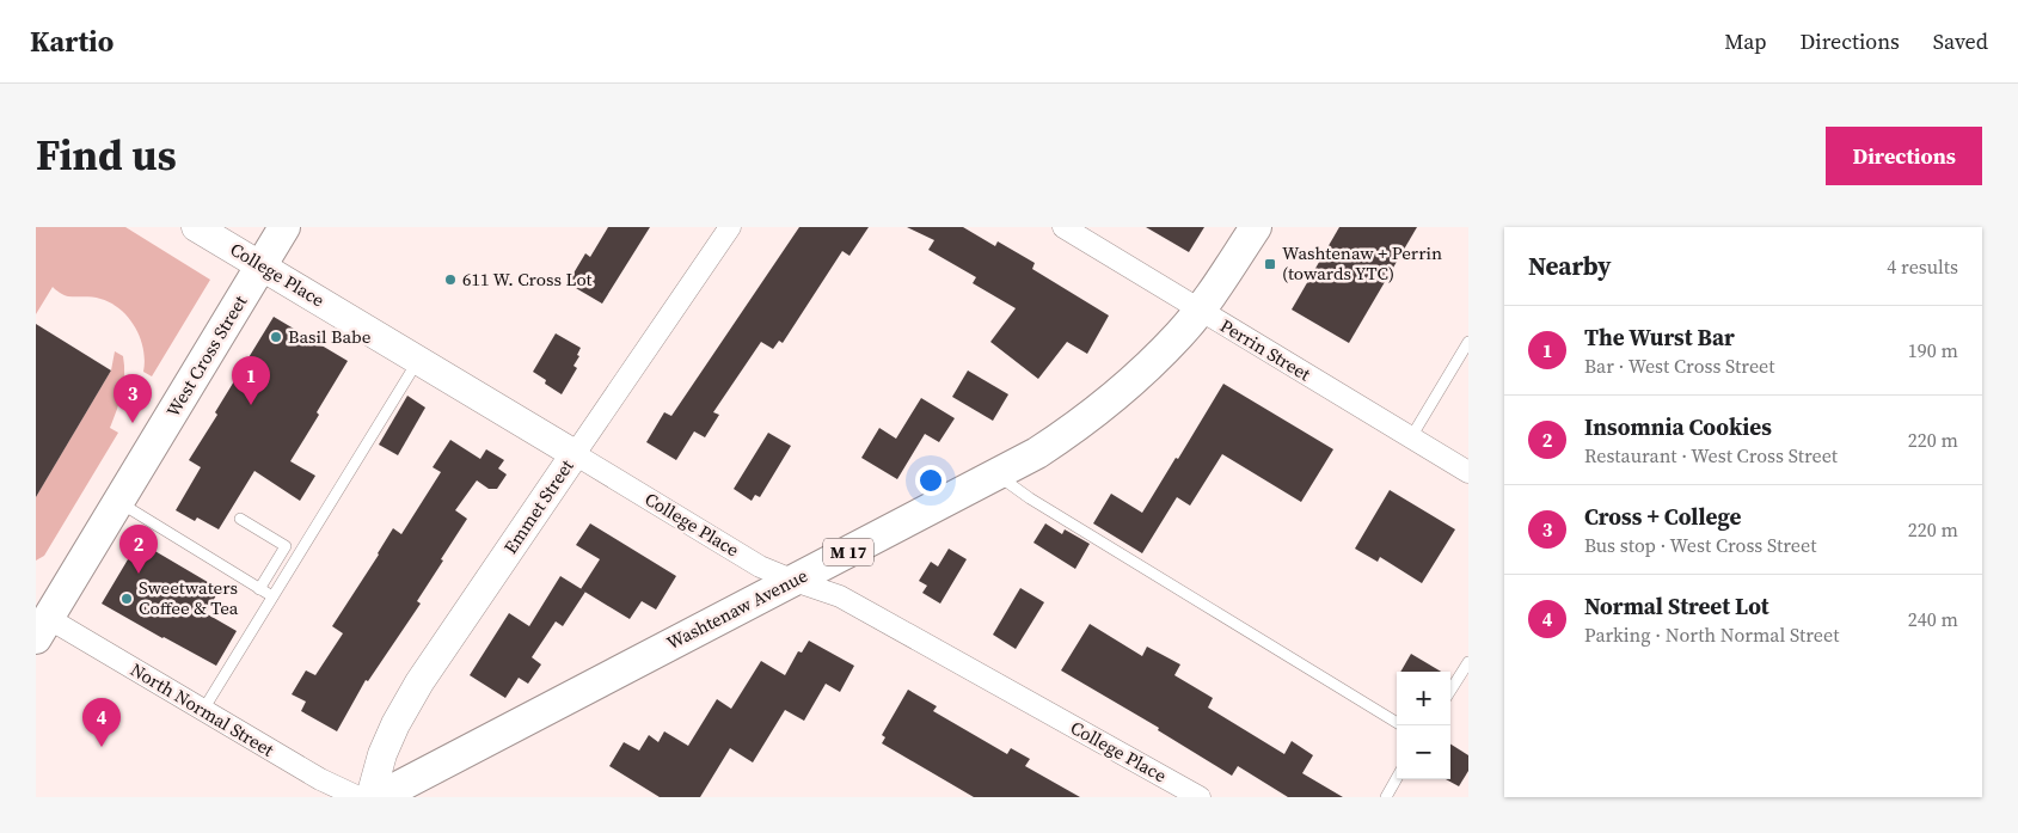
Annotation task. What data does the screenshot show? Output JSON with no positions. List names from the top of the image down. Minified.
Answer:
{"streets":{"main road":["West Cross Street","M 17","Washtenaw Avenue"],"street":["College Place","Perrin Street","Emmet Street","North Normal Street"]},"crossings":[["College Place","West Cross Street"],["College Place","Emmet Street"],["College Place","Washtenaw Avenue"],["Perrin Street","Washtenaw Avenue"],["West Cross Street","North Normal Street"]],"places":{"transit":["Washtenaw + Perrin (towards YTC)"],"other":["611 W. Cross Lot","Basil Babe","Sweetwaters Coffee & Tea"]},"page":{"header":"Kartio","nav":["Map","Directions","Saved"],"title":"Find us","buttons":"Directions","heading":["Nearby","4 results"],"list":[{"mark":"1","name":"The Wurst Bar","note":"Bar · West Cross Street","value":"190 m"},{"mark":"2","name":"Insomnia Cookies","note":"Restaurant · West Cross Street","value":"220 m"},{"mark":"3","name":"Cross + College","note":"Bus stop · West Cross Street","value":"220 m"},{"mark":"4","name":"Normal Street Lot","note":"Parking · North Normal Street","value":"240 m"}],"pins":["1","3","2","4"],"map_buttons":["+","−"]}}
